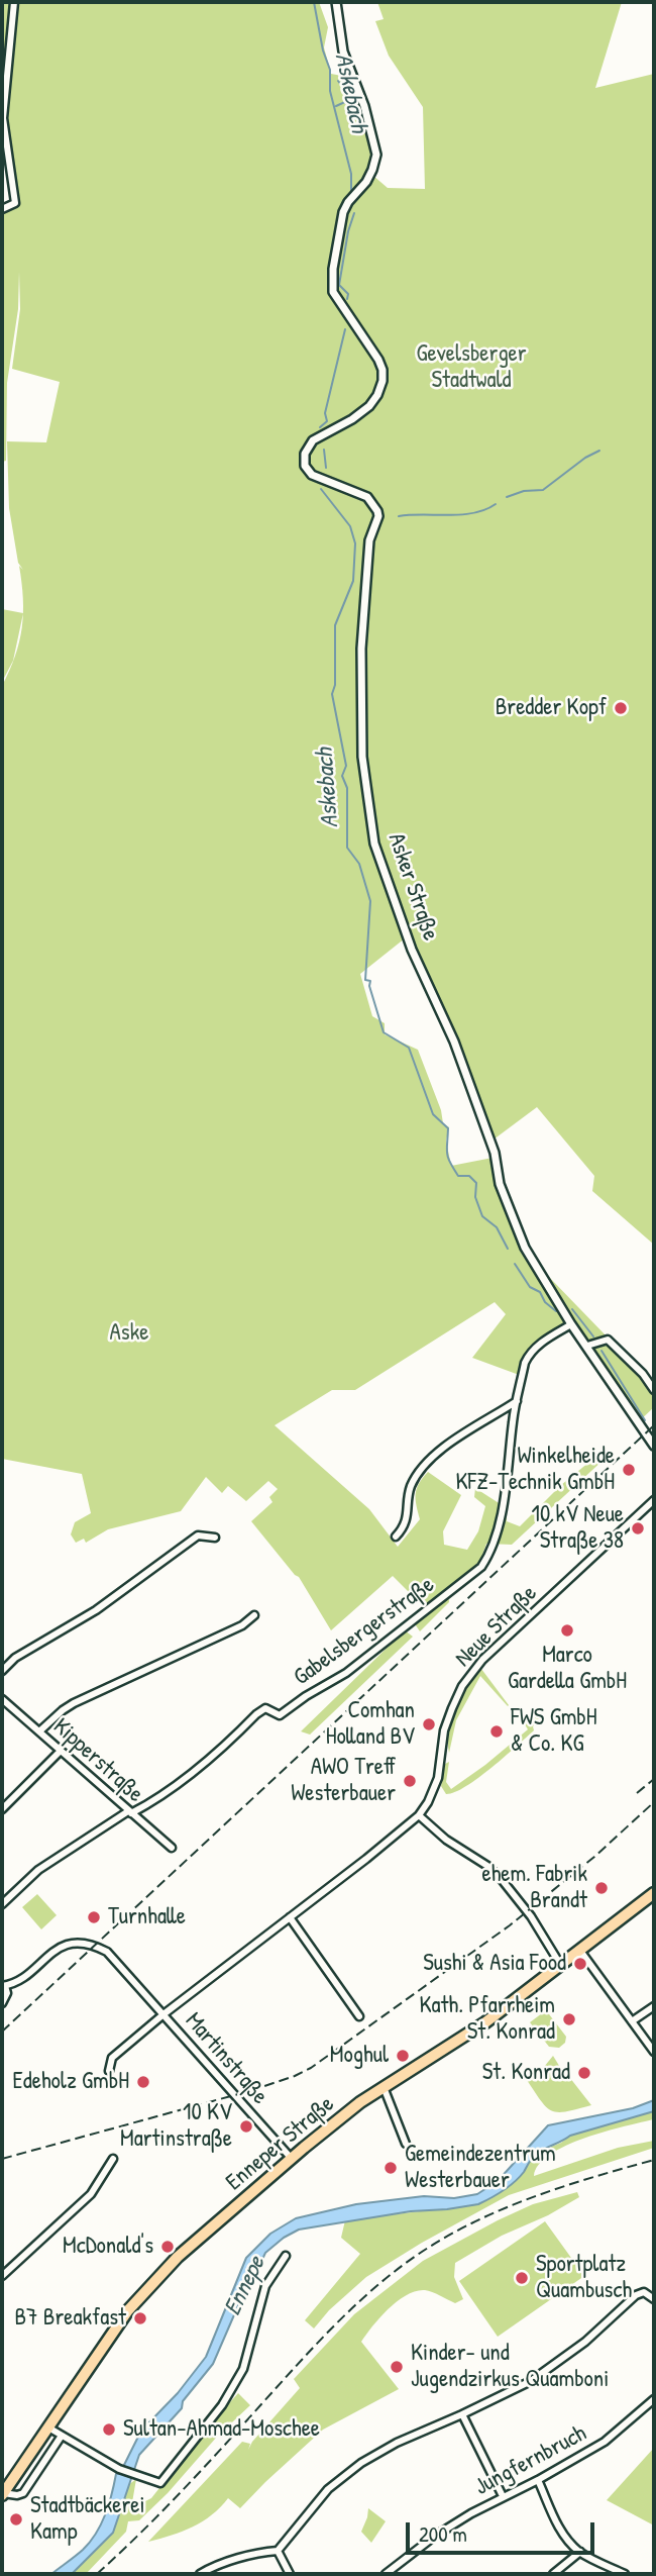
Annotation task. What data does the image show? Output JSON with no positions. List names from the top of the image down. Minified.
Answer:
{"streets":{"main road":["Enneper Straße"],"street":["Asker Straße","Neue Straße","Gabelsbergerstraße","Kipperstraße","Martinstraße","Jungfernbruch"]},"crossings":[["Asker Straße","Gabelsbergerstraße"],["Neue Straße","Martinstraße"],["Gabelsbergerstraße","Kipperstraße"],["Martinstraße","Enneper Straße"]],"water":["Askebach","Ennepe"],"parks":["Gevelsberger Stadtwald","Aske"],"places":["Bredder Kopf","Winkelheide KFZ-Technik GmbH","10 kV Neue Straße 38","Marco Gardella GmbH","Comhan Holland BV","FWS GmbH & Co. KG","AWO Treff Westerbauer","ehem. Fabrik Brandt","Turnhalle","Sushi & Asia Food","Kath. Pfarrheim St. Konrad","Moghul","St. Konrad","Edeholz GmbH","10 KV Martinstraße","Gemeindezentrum Westerbauer","McDonald's","Sportplatz Quambusch","B7 Breakfast","Kinder- und Jugendzirkus Quamboni","Sultan-Ahmad-Moschee","Stadtbäckerei Kamp"],"scale_bar":"200 m"}
